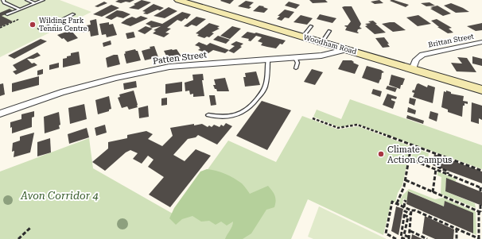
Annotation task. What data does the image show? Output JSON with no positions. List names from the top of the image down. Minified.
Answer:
{"streets":{"main road":["Woodham Road"],"street":["Brittan Street","Patten Street"]},"crossings":[["Brittan Street","Woodham Road"],["Woodham Road","Patten Street"]],"parks":["Avon Corridor 4"],"places":["Wilding Park Tennis Centre","Climate Action Campus"]}
